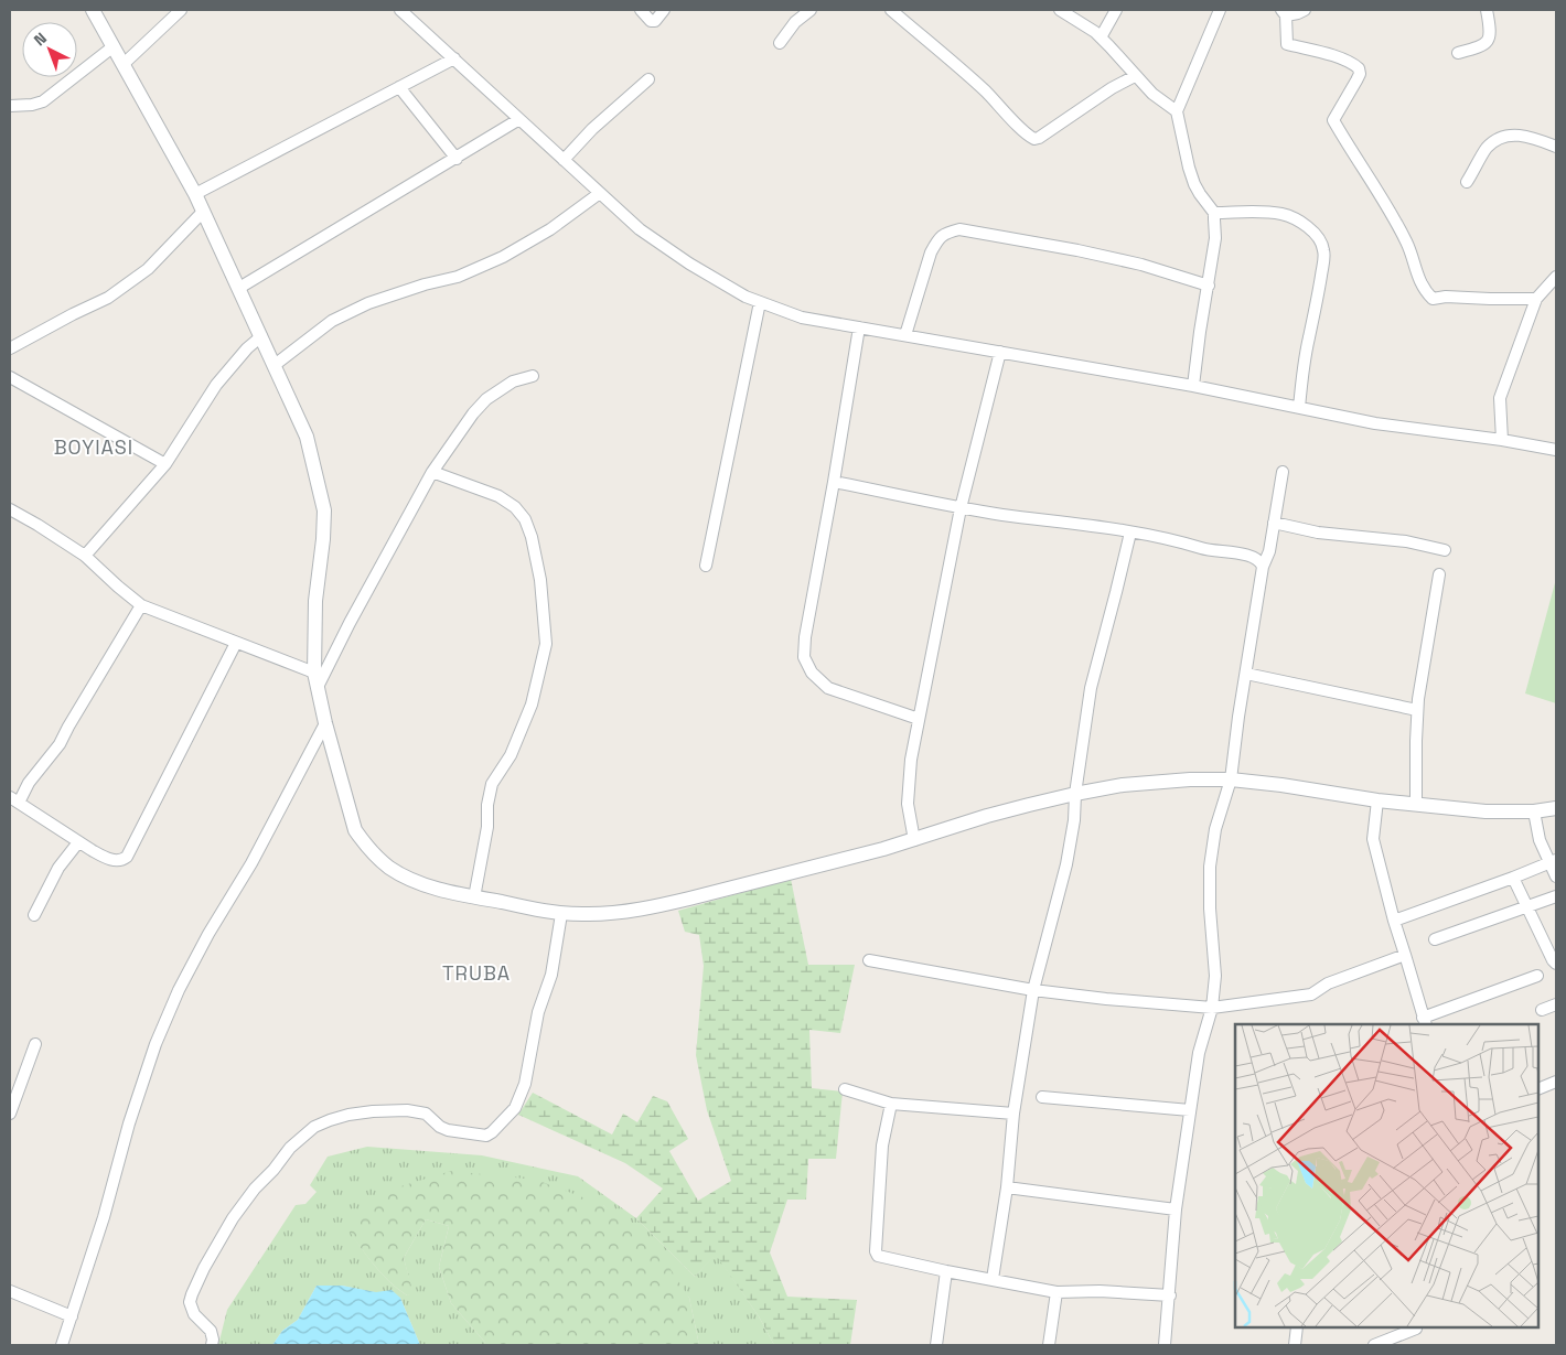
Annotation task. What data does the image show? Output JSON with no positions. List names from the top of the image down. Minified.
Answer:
{"districts":["BOYIASI","TRUBA"],"north":"top left"}
